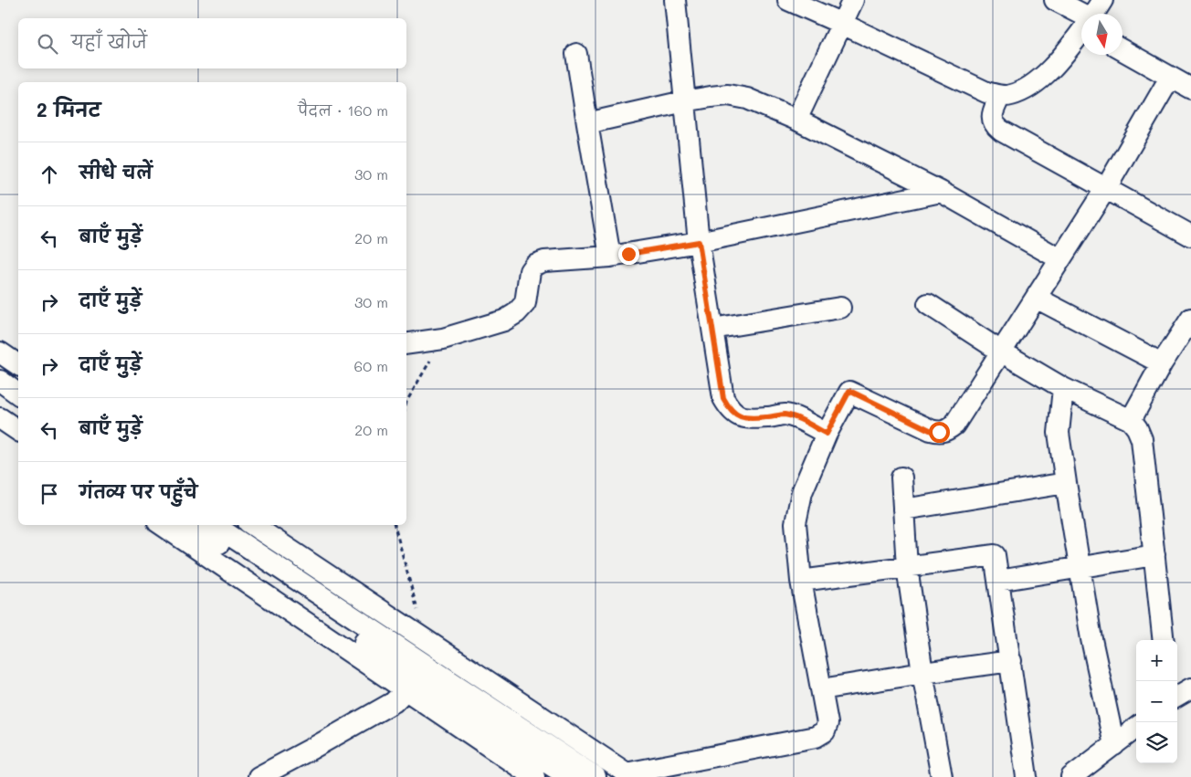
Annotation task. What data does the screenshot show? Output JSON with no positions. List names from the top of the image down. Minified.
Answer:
{"north":"bottom","page":{"search":"यहाँ खोजें","heading":["2 मिनट","पैदल · 160 m"],"list":[["सीधे चलें","30 m"],["बाएँ मुड़ें","20 m"],["दाएँ मुड़ें","30 m"],["दाएँ मुड़ें","60 m"],["बाएँ मुड़ें","20 m"],"गंतव्य पर पहुँचे"],"map_buttons":["+","−"]}}
